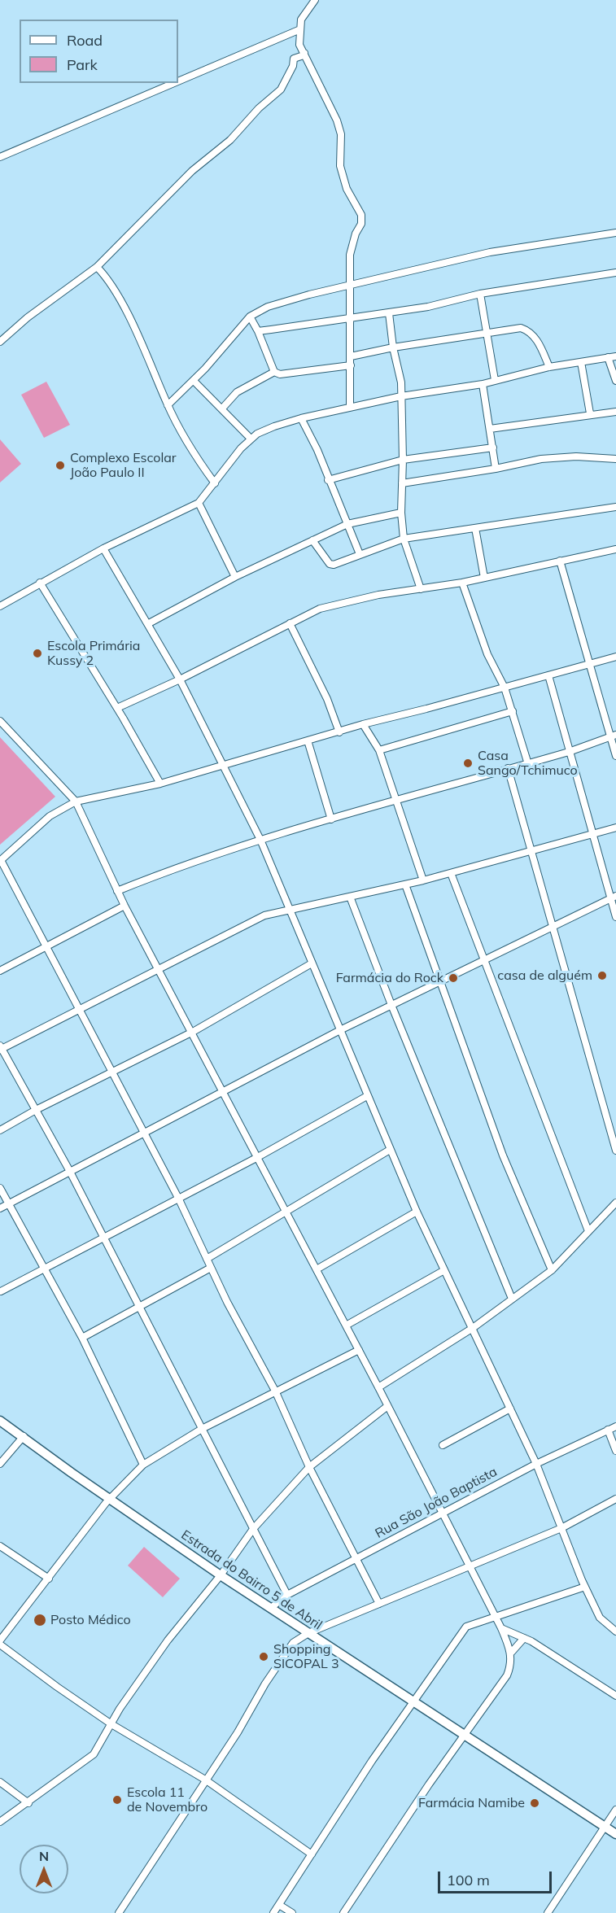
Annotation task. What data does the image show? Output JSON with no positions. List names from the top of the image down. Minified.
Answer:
{"streets":{"street":["Rua São João Baptista","Estrada do Bairro 5 de Abril"]},"crossings":[["Rua São João Baptista","Estrada do Bairro 5 de Abril"]],"places":["Complexo Escolar João Paulo II","Escola Primária Kussy 2","Casa Sango/Tchimuco","casa de alguém","Farmácia do Rock","Posto Médico","Shopping SICOPAL 3","Escola 11 de Novembro","Farmácia Namibe"],"legend":["Road","Park"],"scale_bar":"100 m","north":"top"}
